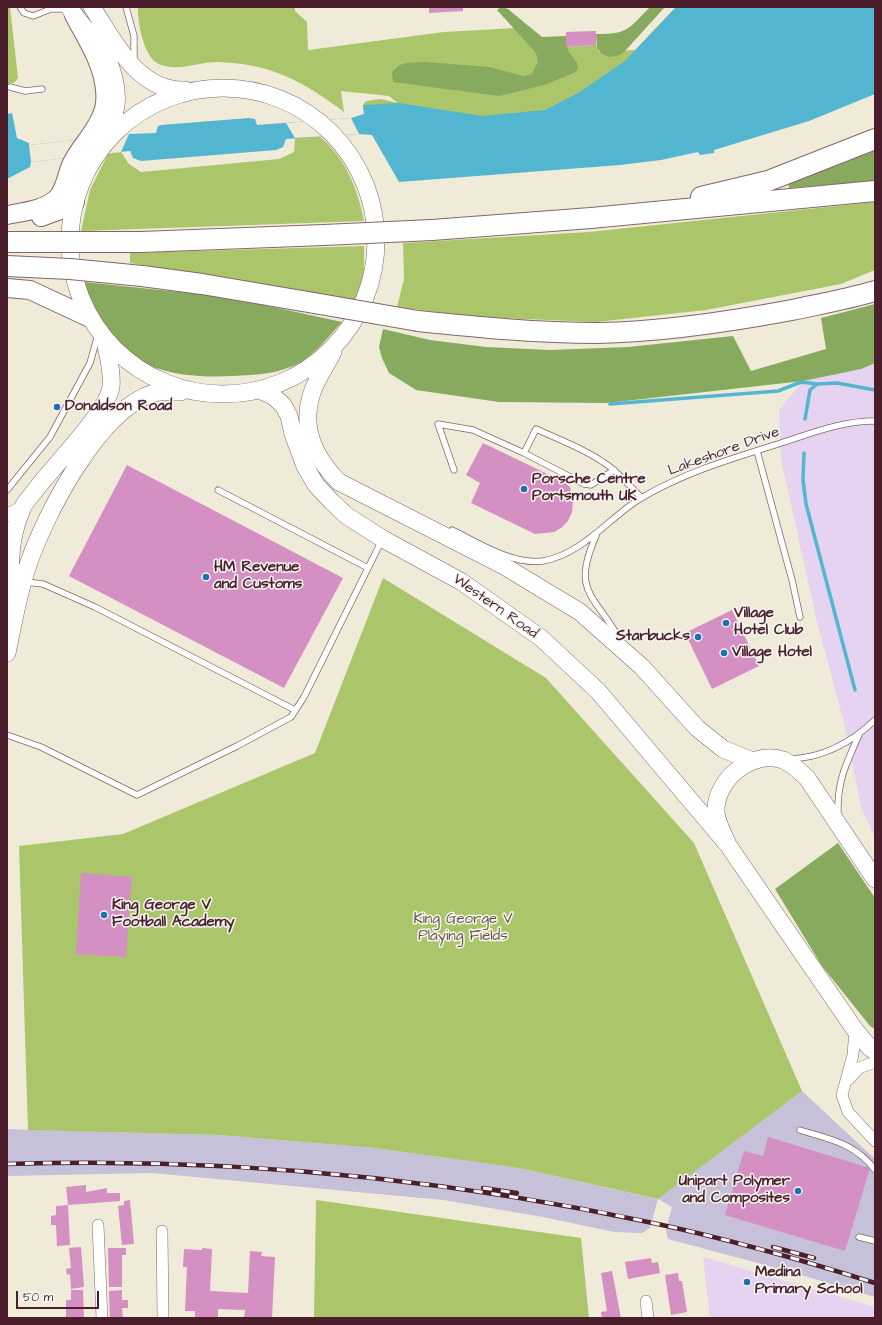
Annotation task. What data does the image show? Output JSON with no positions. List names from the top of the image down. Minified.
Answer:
{"streets":{"main road":["Western Road"],"lane":["Lakeshore Drive"]},"parks":["King George V Playing Fields"],"places":["Donaldson Road","Porsche Centre Portsmouth UK","HM Revenue and Customs","Village Hotel Club","Starbucks","Village Hotel","King George V Football Academy","Unipart Polymer and Composites","Medina Primary School"],"scale_bar":"50 m"}
